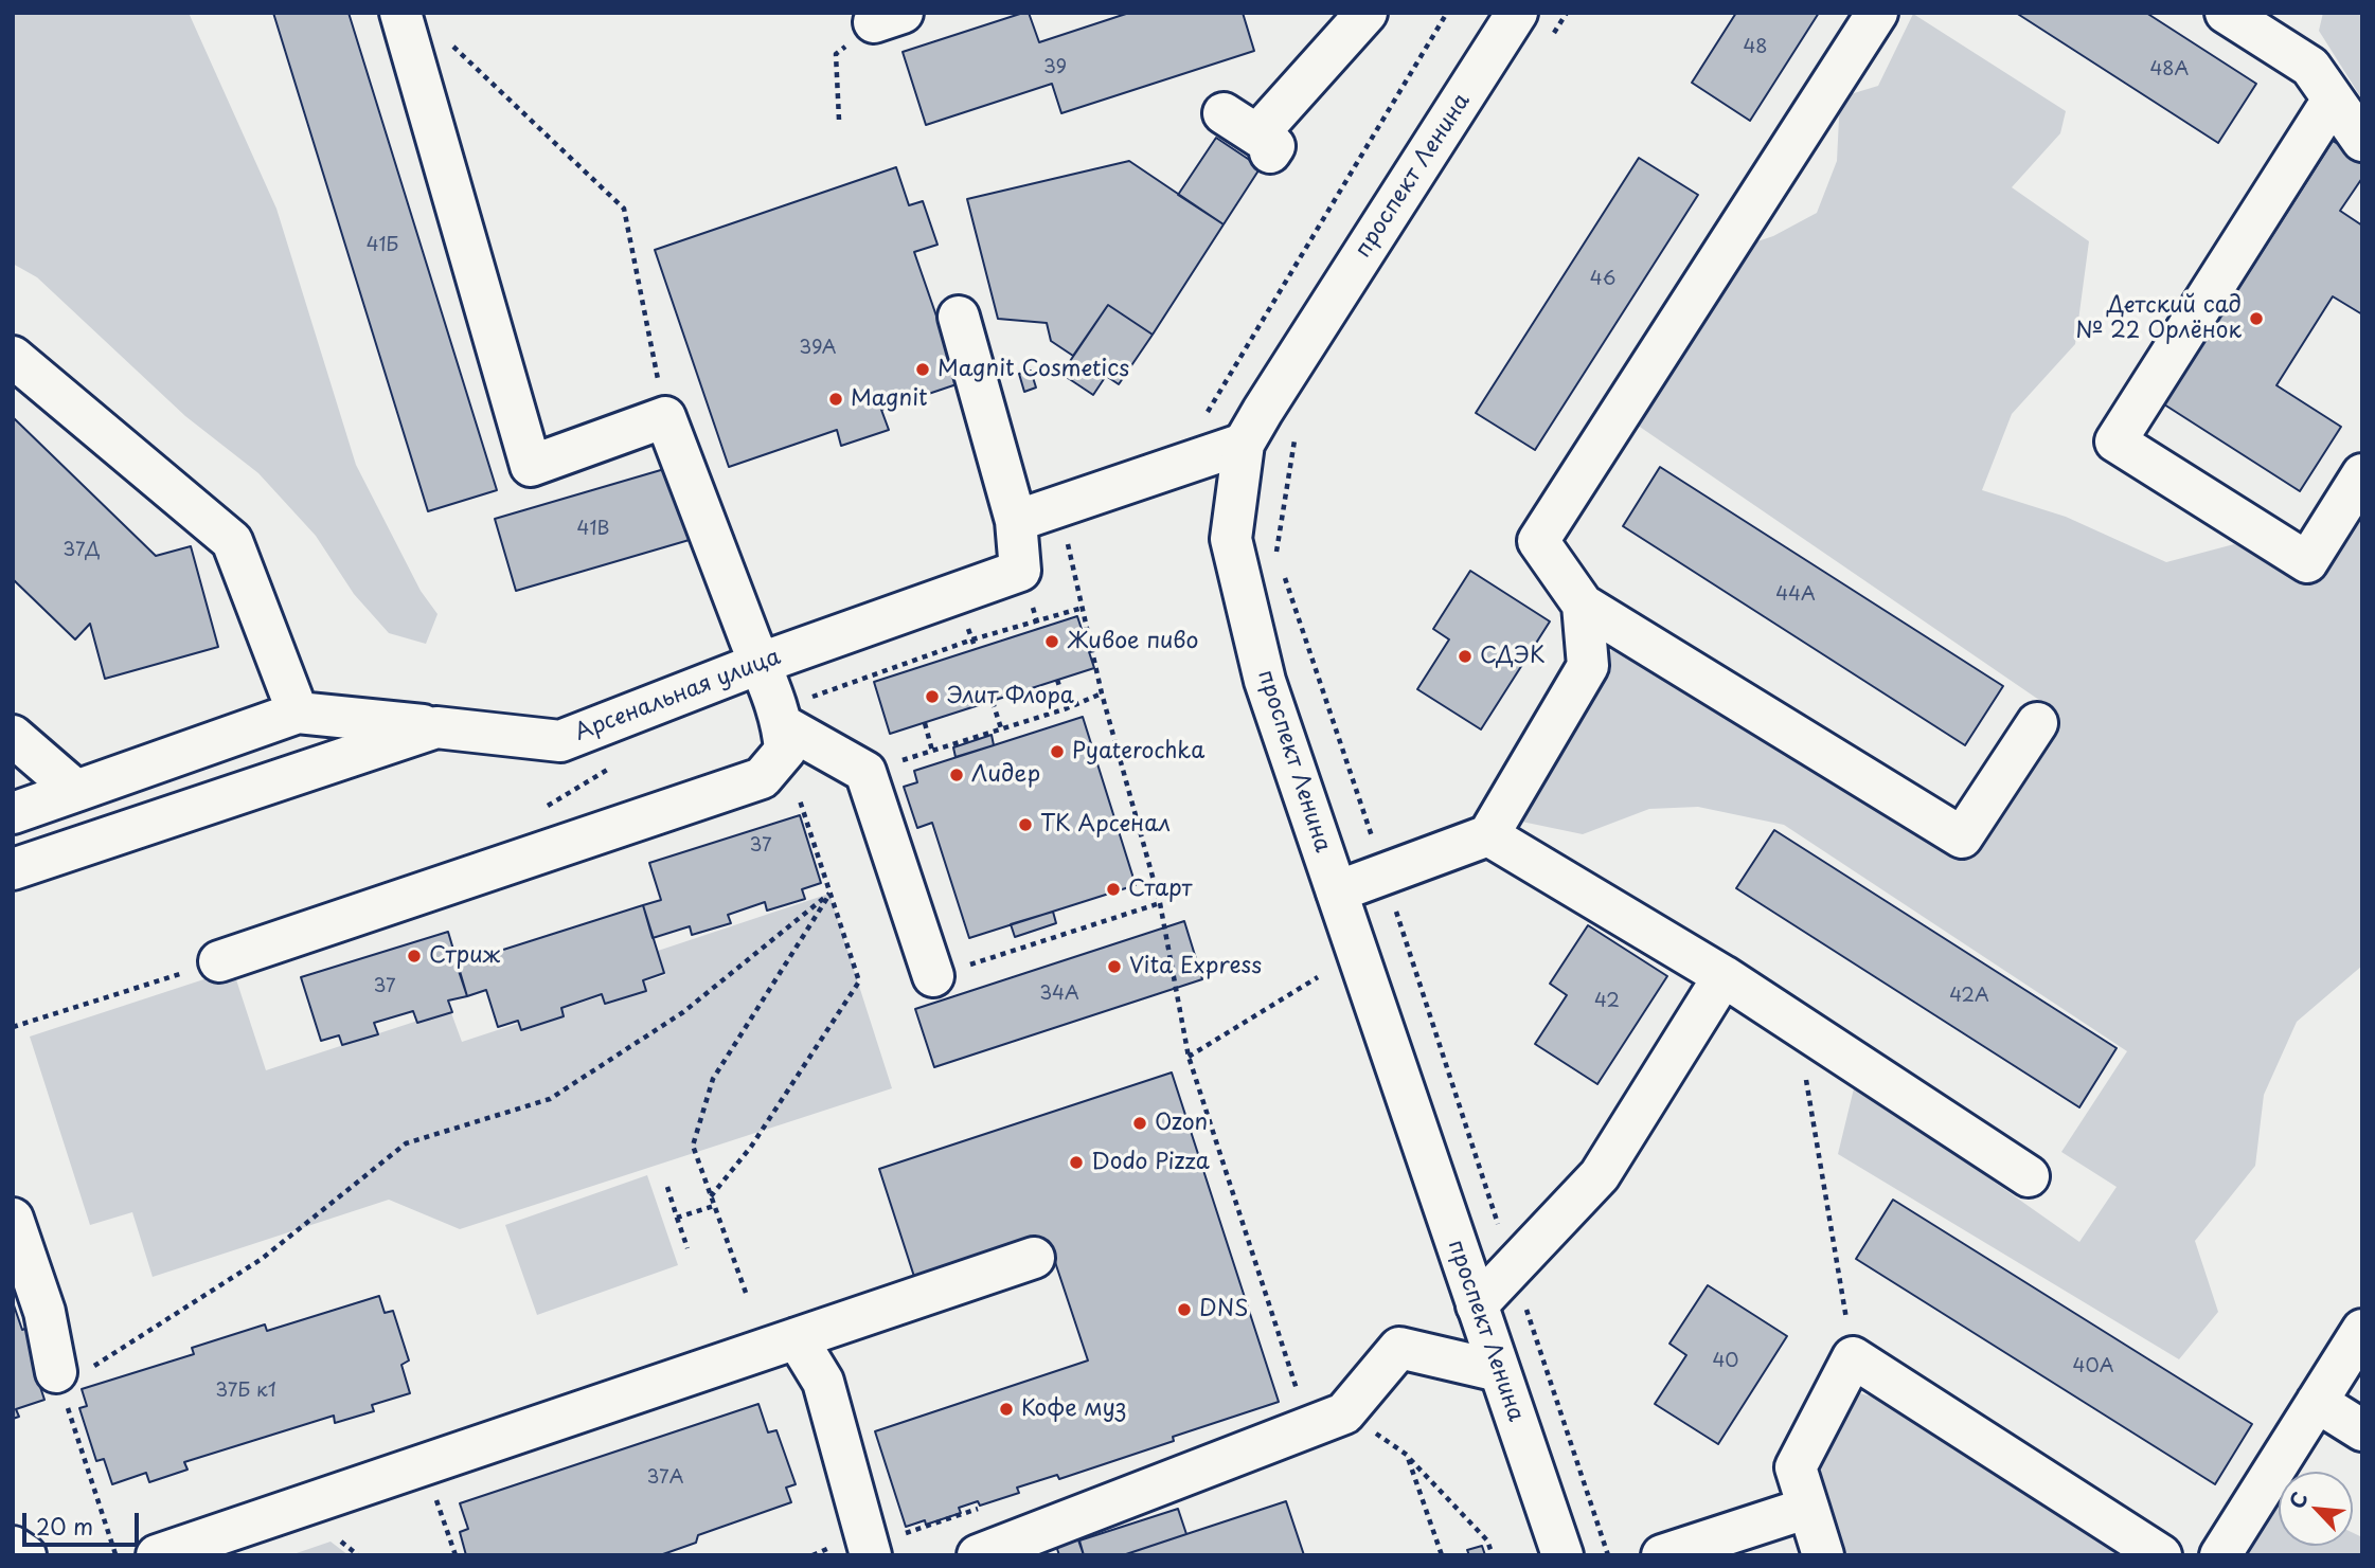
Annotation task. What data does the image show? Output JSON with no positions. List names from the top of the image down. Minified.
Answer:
{"streets":{"main road":["проспект Ленина","Арсенальная улица"]},"places":["Детский сад № 22 Орлёнок","Magnit Cosmetics","Magnit","Живое пиво","СДЭК","Элит Флора","Pyaterochka","Лидер","ТК Арсенал","Старт","Стриж","Vita Express","Ozon","Dodo Pizza","DNS","Кофе муз"],"house_numbers":["48","39","48А","41Б","46","39А","41В","37Д","44А","37","37","34А","42А","42","40","40А","37Б к1","37А"],"scale_bar":"20 m","north":"top left"}
